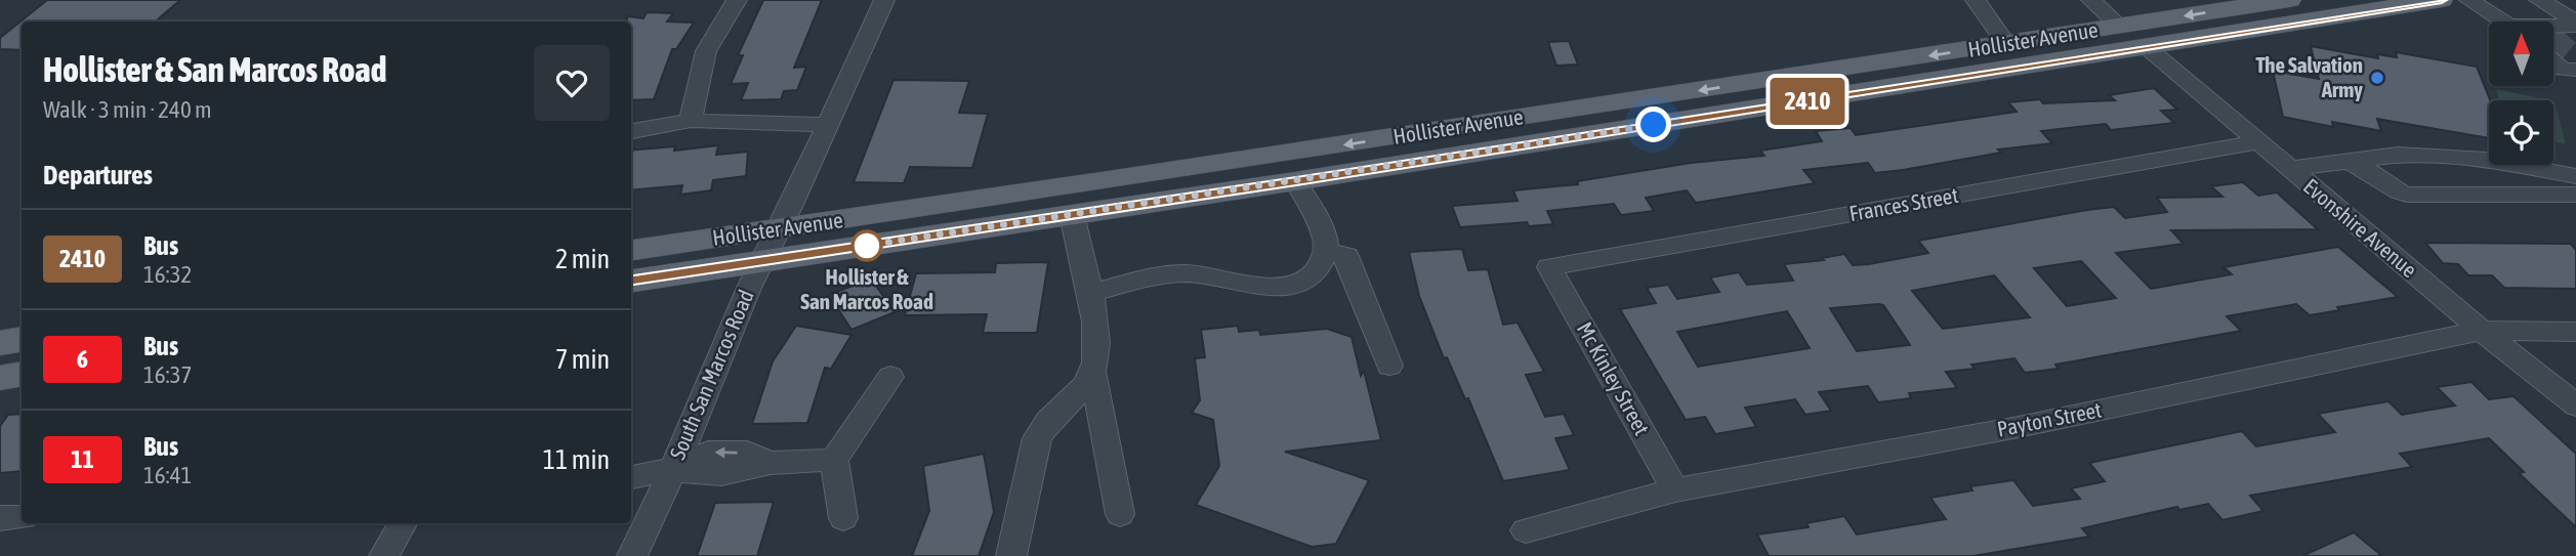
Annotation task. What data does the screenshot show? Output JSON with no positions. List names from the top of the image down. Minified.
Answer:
{"streets":{"main road":["Hollister Avenue"],"street":["Frances Street","Evonshire Avenue","South San Marcos Road","Mc Kinley Street","Payton Street"]},"crossings":[["Hollister Avenue","Evonshire Avenue"],["Hollister Avenue","South San Marcos Road"],["Frances Street","Evonshire Avenue"],["Frances Street","Mc Kinley Street"],["Evonshire Avenue","Payton Street"],["Mc Kinley Street","Payton Street"]],"places":["The Salvation Army","Hollister & San Marcos Road"],"lines":["bus line 2410"],"north":"top","page":{"on_map":"2410","heading":[["Hollister & San Marcos Road","Walk · 3 min · 240 m"],"Departures"],"list":[{"mark":"2410","name":"Bus","note":"16:32","value":"2 min"},{"mark":"6","name":"Bus","note":"16:37","value":"7 min"},{"mark":"11","name":"Bus","note":"16:41","value":"11 min"}]}}
